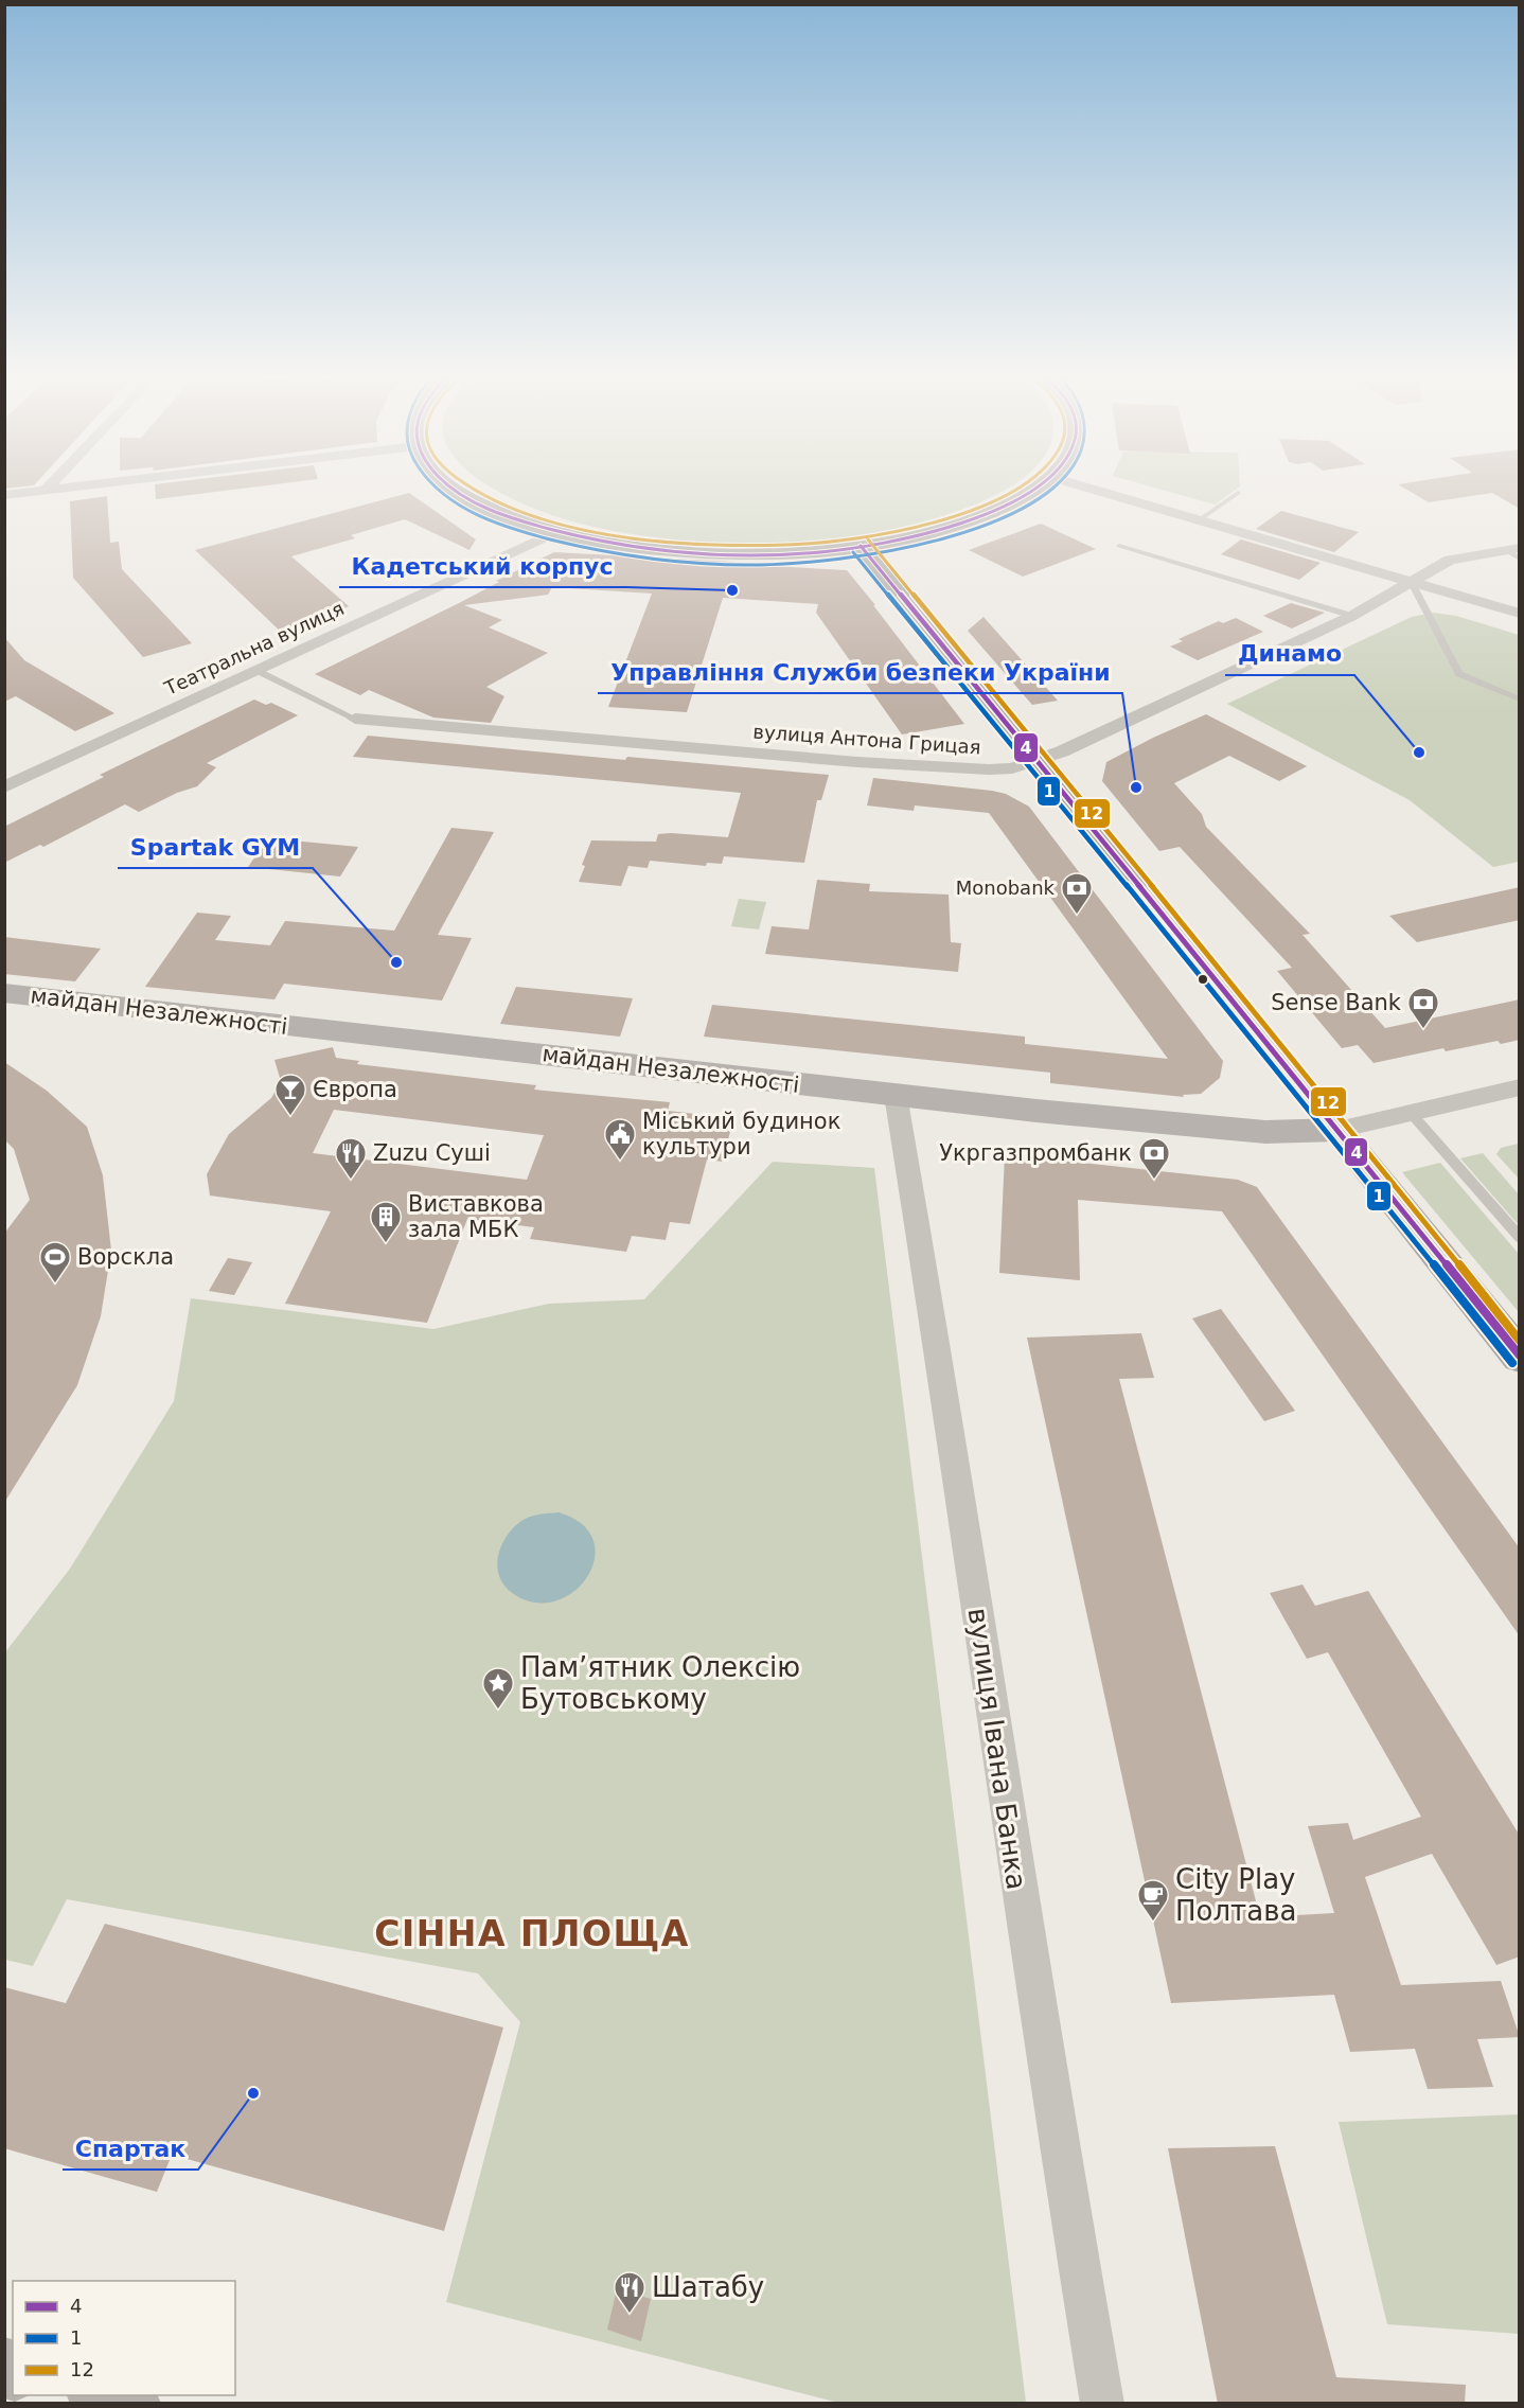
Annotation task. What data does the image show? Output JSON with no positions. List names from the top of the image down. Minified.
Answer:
{"streets":{"street":["Театральна вулиця","вулиця Антона Грицая","майдан Незалежності","вулиця Івана Банка"]},"crossings":[["майдан Незалежності","вулиця Івана Банка"]],"districts":["СІННА ПЛОЩА"],"places":{"other":["Кадетський корпус","Динамо","Управління Служби безпеки України","Spartak GYM","Спартак"],"bank":["Monobank","Sense Bank","Укргазпромбанк"],"bar":["Європа"],"public building":["Міський будинок культури"],"restaurant":["Zuzu Суші","Шатабу"],"building":["Виставкова зала МБК"],"sports":["Ворскла"],"place":["Пам’ятник Олексію Бутовському"],"cafe":["City Play Полтава"]},"lines":["transit line 4","transit line 1","transit line 12"],"legend":["4","1","12"]}
